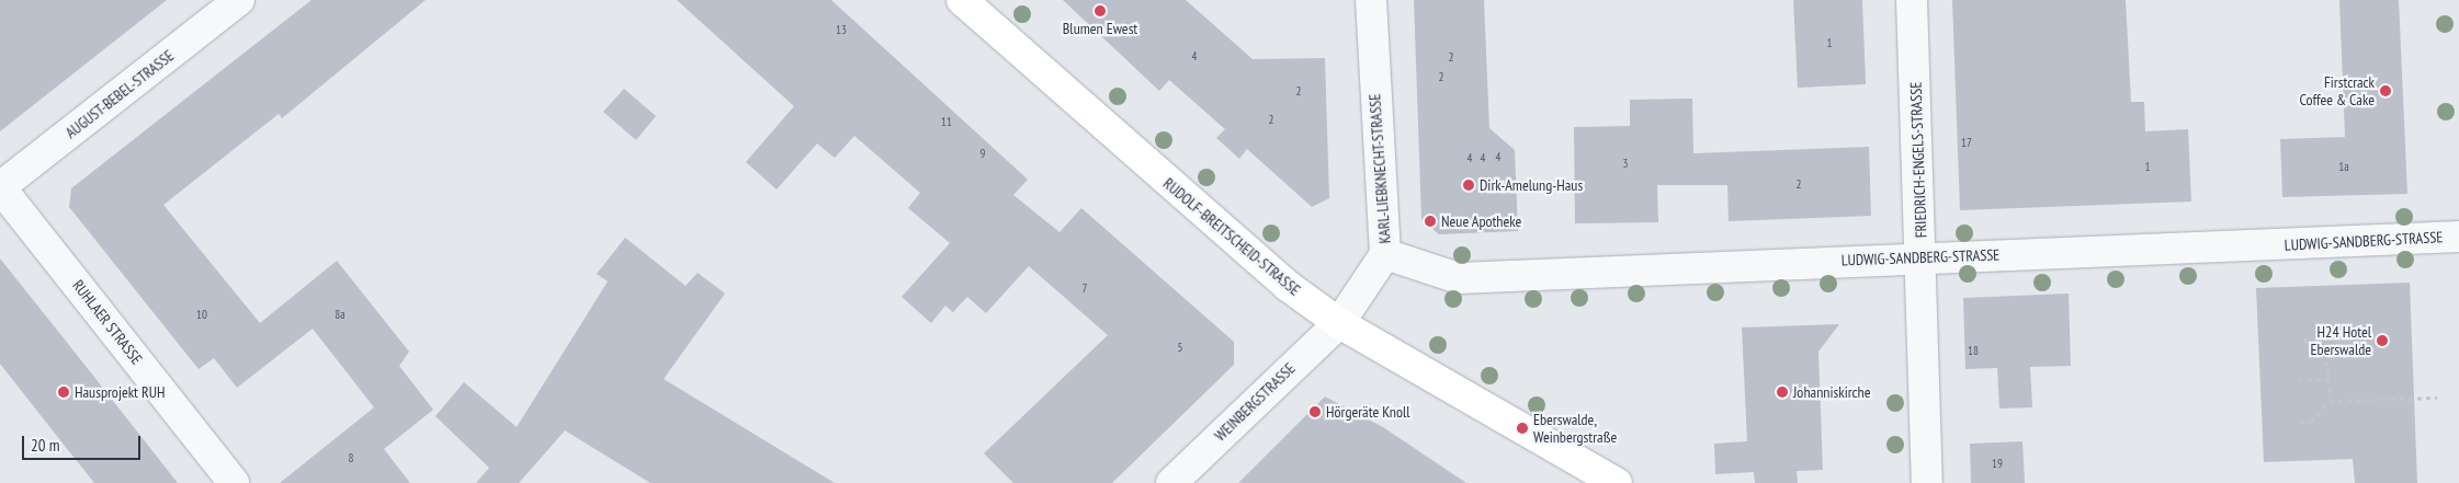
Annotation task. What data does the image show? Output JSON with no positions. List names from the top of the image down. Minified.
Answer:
{"streets":{"main road":["RUDOLF-BREITSCHEID-STRASSE"],"street":["AUGUST-BEBEL-STRASSE","FRIEDRICH-ENGELS-STRASSE","KARL-LIEBKNECHT-STRASSE","LUDWIG-SANDBERG-STRASSE","RUHLAER STRASSE","WEINBERGSTRASSE"]},"crossings":[["AUGUST-BEBEL-STRASSE","RUHLAER STRASSE"],["FRIEDRICH-ENGELS-STRASSE","LUDWIG-SANDBERG-STRASSE"],["KARL-LIEBKNECHT-STRASSE","RUDOLF-BREITSCHEID-STRASSE"],["KARL-LIEBKNECHT-STRASSE","LUDWIG-SANDBERG-STRASSE"],["KARL-LIEBKNECHT-STRASSE","WEINBERGSTRASSE"],["RUDOLF-BREITSCHEID-STRASSE","WEINBERGSTRASSE"]],"places":["Blumen Ewest","Firstcrack Coffee & Cake","Dirk-Amelung-Haus","Neue Apotheke","H24 Hotel Eberswalde","Hausprojekt RUH","Johanniskirche","Hörgeräte Knoll","Eberswalde, Weinbergstraße"],"house_numbers":["13","1","4","2","2","2","2","11","17","9","4","4","4","3","1","1a","2","7","10","8a","5","18","8","19"],"scale_bar":"20 m"}
